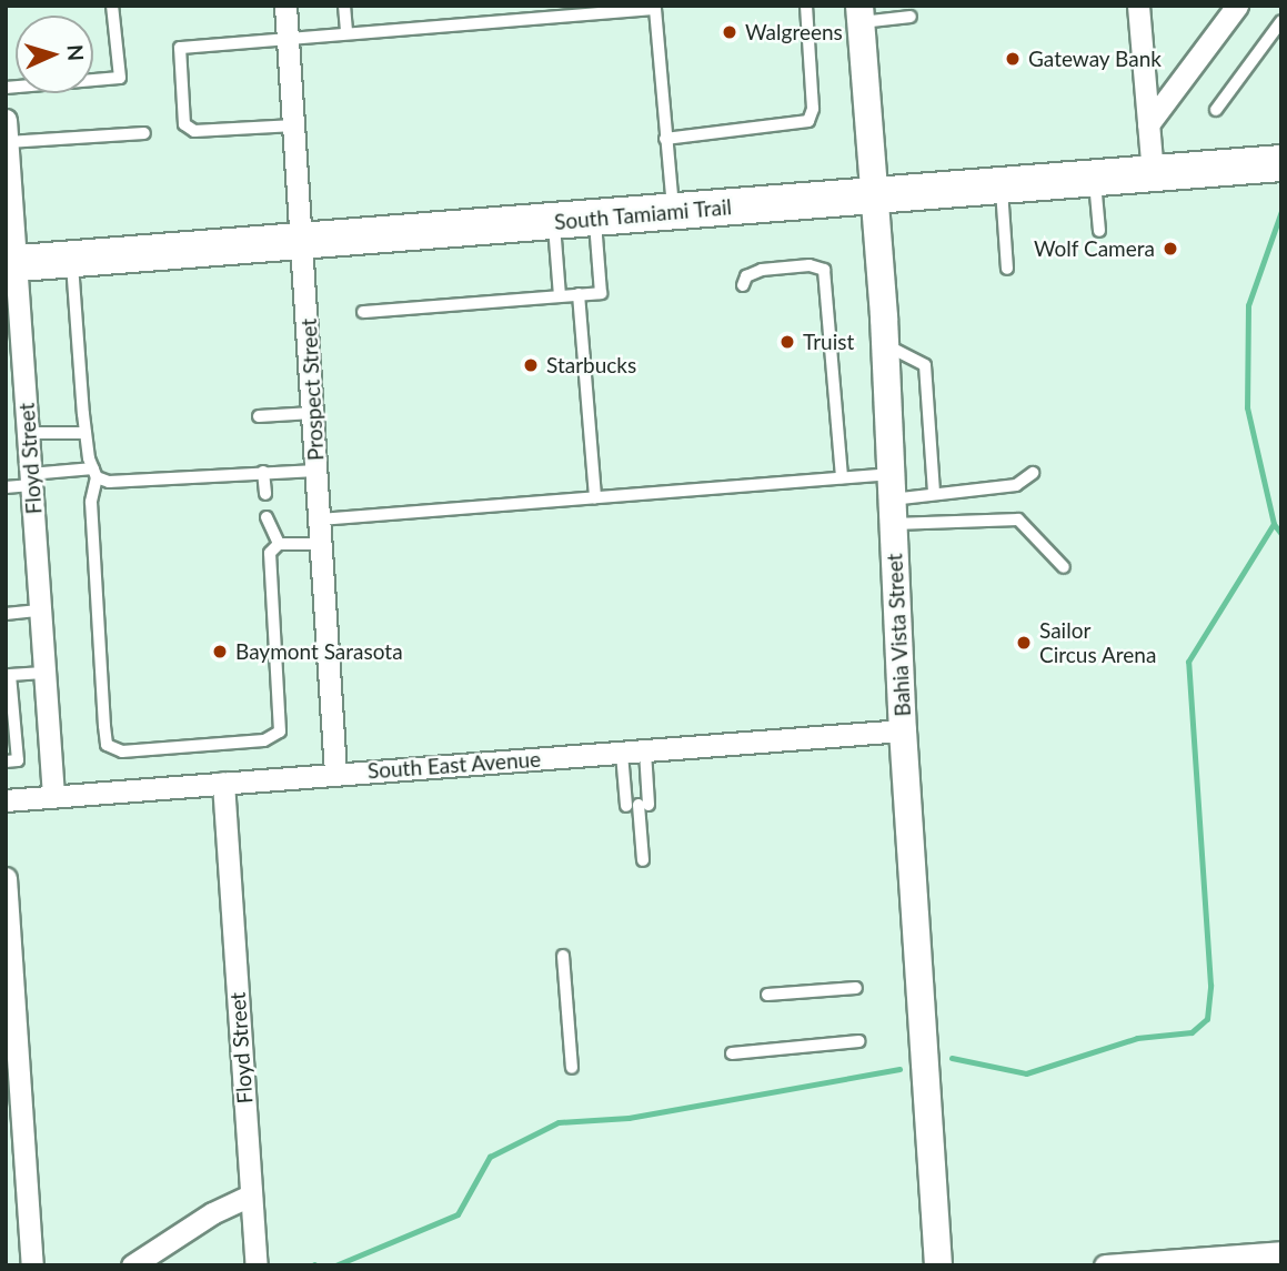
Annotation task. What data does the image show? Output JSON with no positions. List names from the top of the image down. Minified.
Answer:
{"streets":{"main road":["South Tamiami Trail"],"street":["Prospect Street","Floyd Street","Bahia Vista Street","South East Avenue"]},"crossings":[["South Tamiami Trail","Prospect Street"],["South Tamiami Trail","Floyd Street"],["South Tamiami Trail","Bahia Vista Street"],["Prospect Street","South East Avenue"],["Floyd Street","South East Avenue"],["Bahia Vista Street","South East Avenue"]],"places":["Walgreens","Gateway Bank","Wolf Camera","Truist","Starbucks","Sailor Circus Arena","Baymont Sarasota"],"north":"right"}
